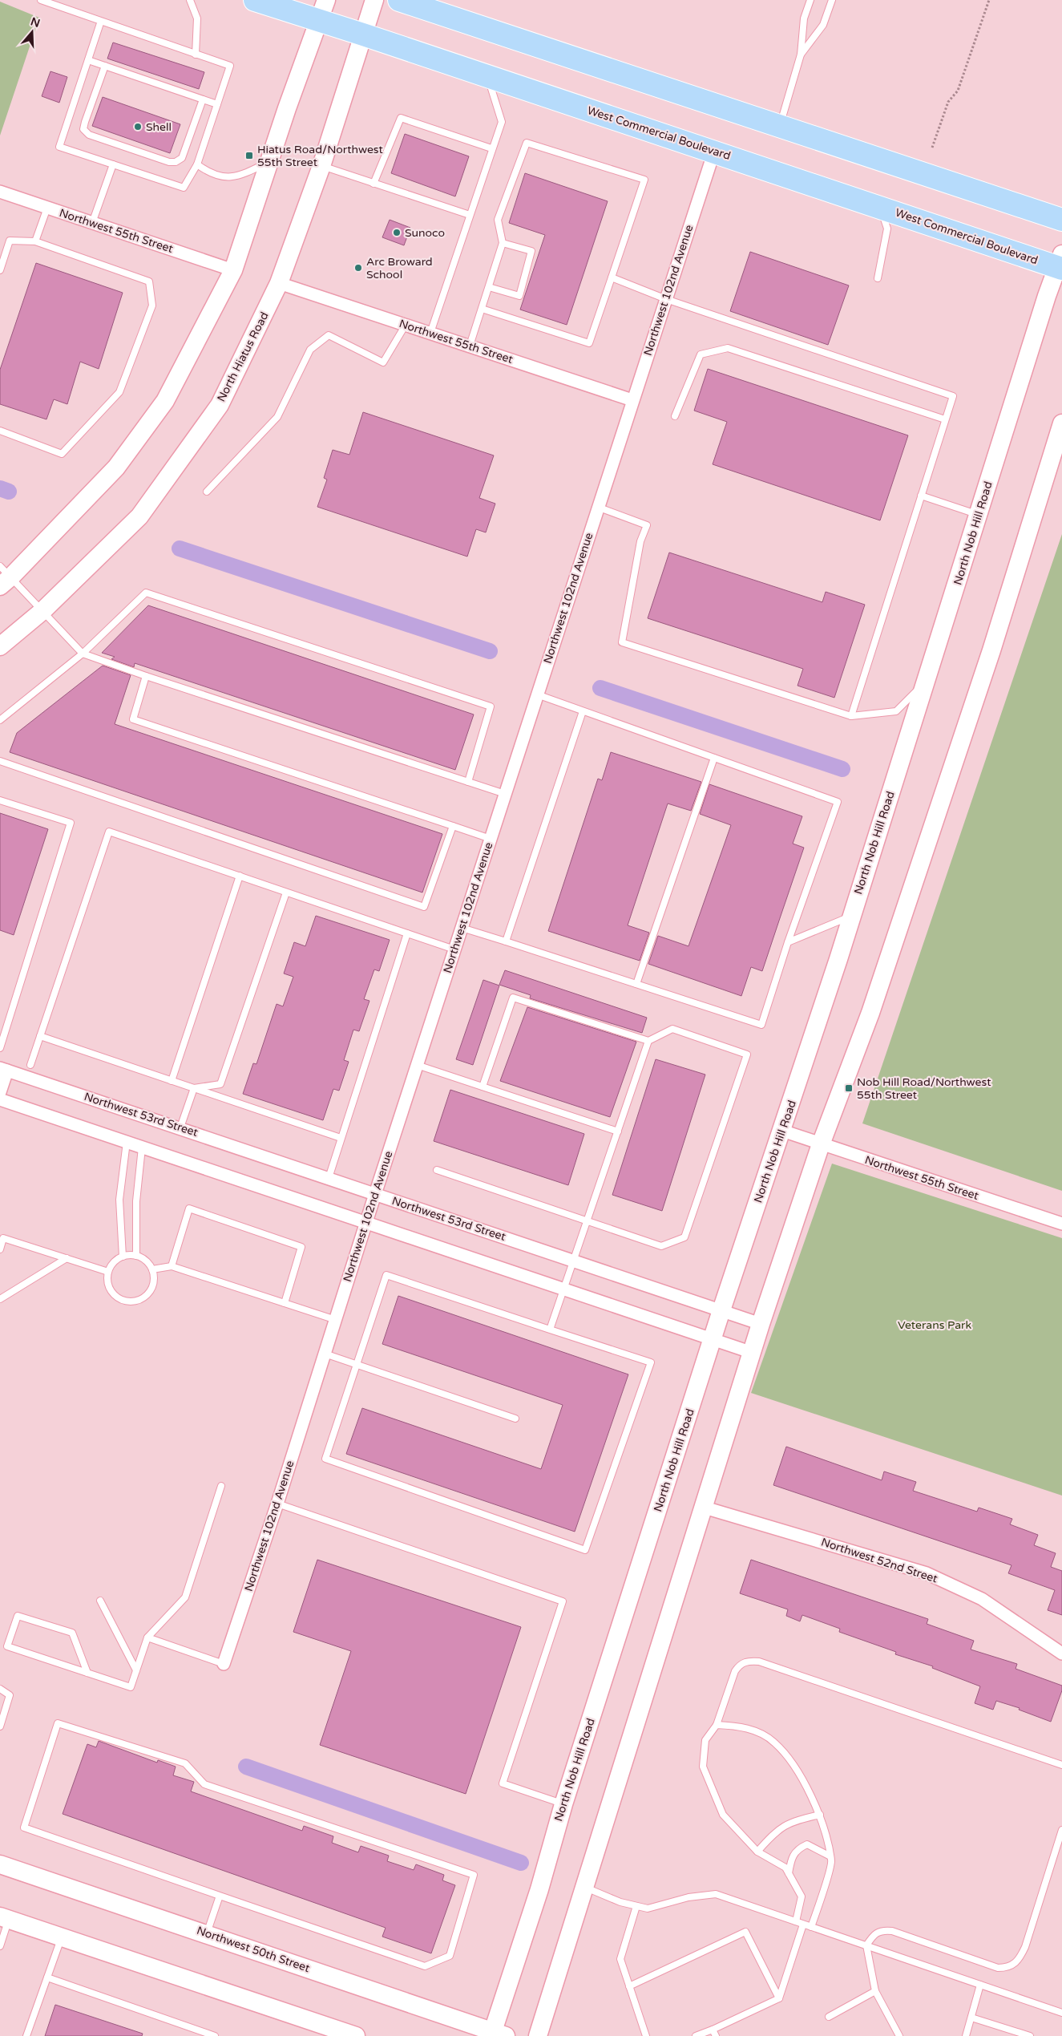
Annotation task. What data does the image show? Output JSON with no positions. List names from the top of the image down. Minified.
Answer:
{"streets":{"highway":["West Commercial Boulevard"],"main road":["North Hiatus Road","North Nob Hill Road","Northwest 50th Street"],"street":["Northwest 55th Street","Northwest 102nd Avenue","Northwest 53rd Street","Northwest 52nd Street"]},"crossings":[["West Commercial Boulevard","Northwest 102nd Avenue"],["West Commercial Boulevard","North Hiatus Road"],["West Commercial Boulevard","North Nob Hill Road"],["Northwest 55th Street","Northwest 102nd Avenue"],["Northwest 55th Street","North Hiatus Road"],["Northwest 55th Street","North Nob Hill Road"],["Northwest 102nd Avenue","Northwest 53rd Street"],["North Nob Hill Road","Northwest 53rd Street"],["North Nob Hill Road","Northwest 50th Street"]],"parks":["Veterans Park"],"places":{"other":["Shell","Sunoco","Arc Broward School"],"transit":["Hiatus Road/Northwest 55th Street","Nob Hill Road/Northwest 55th Street"]},"north":"top"}
